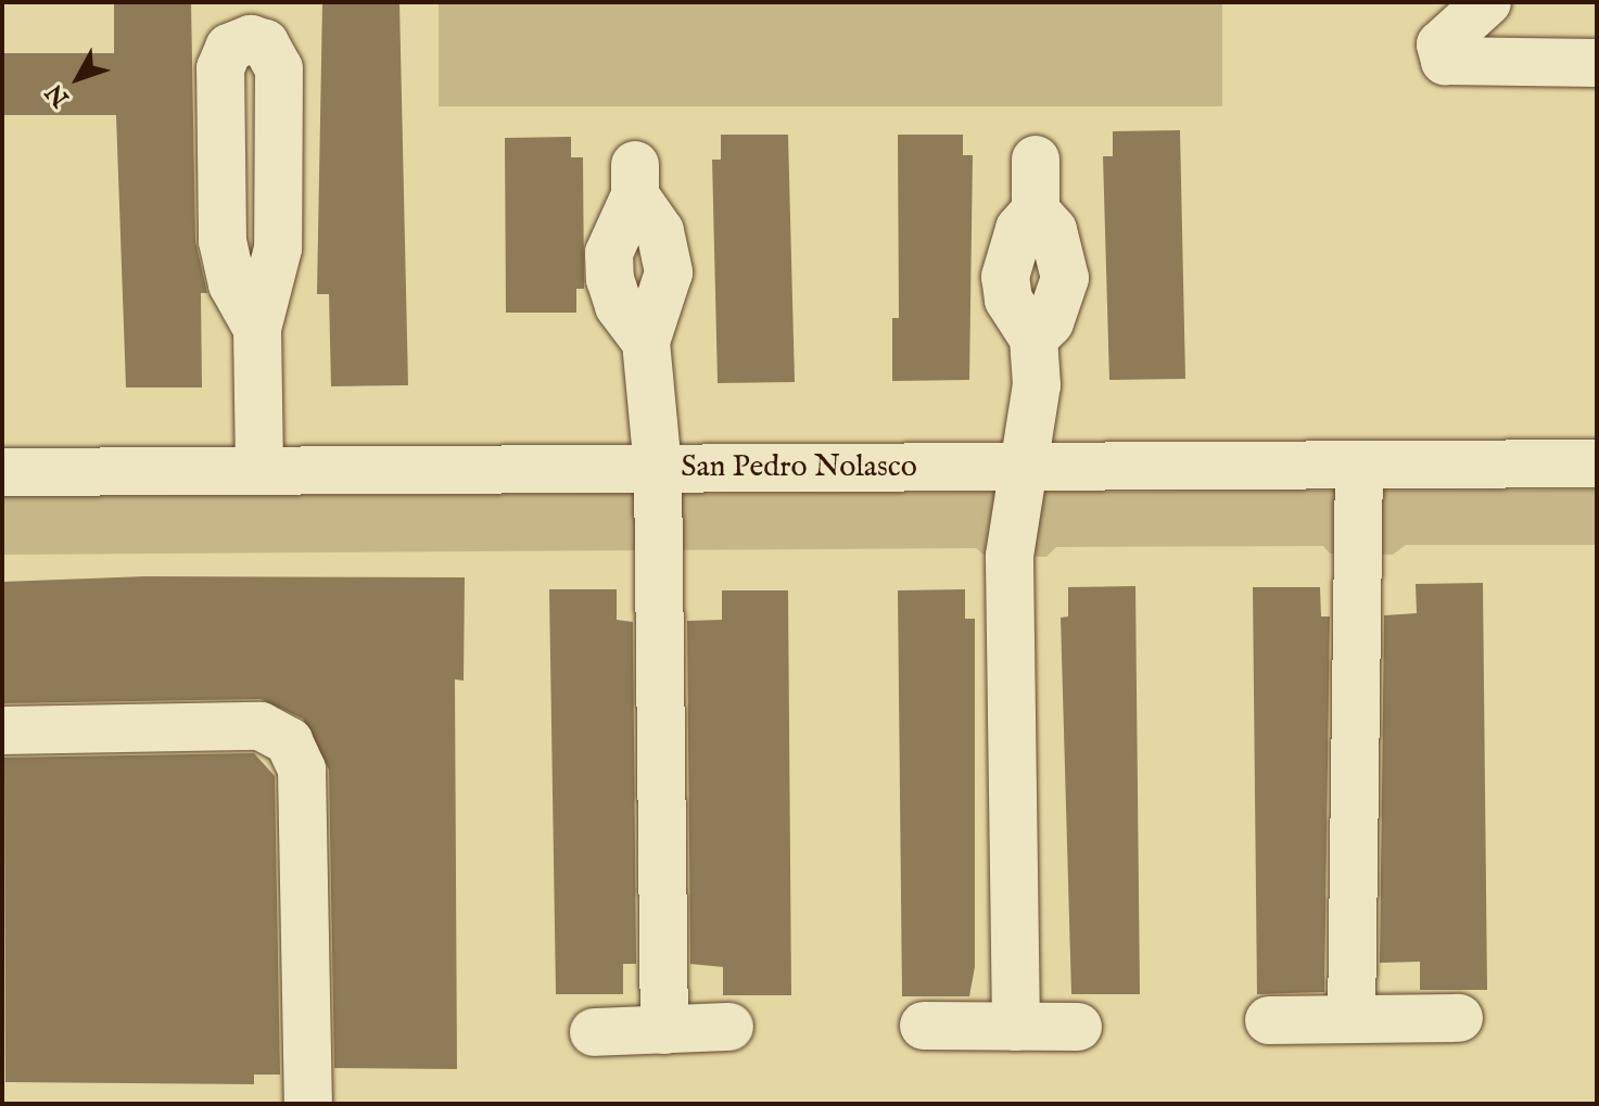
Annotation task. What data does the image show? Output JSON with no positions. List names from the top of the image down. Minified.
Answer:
{"streets":{"street":["San Pedro Nolasco"]},"north":"bottom left"}
